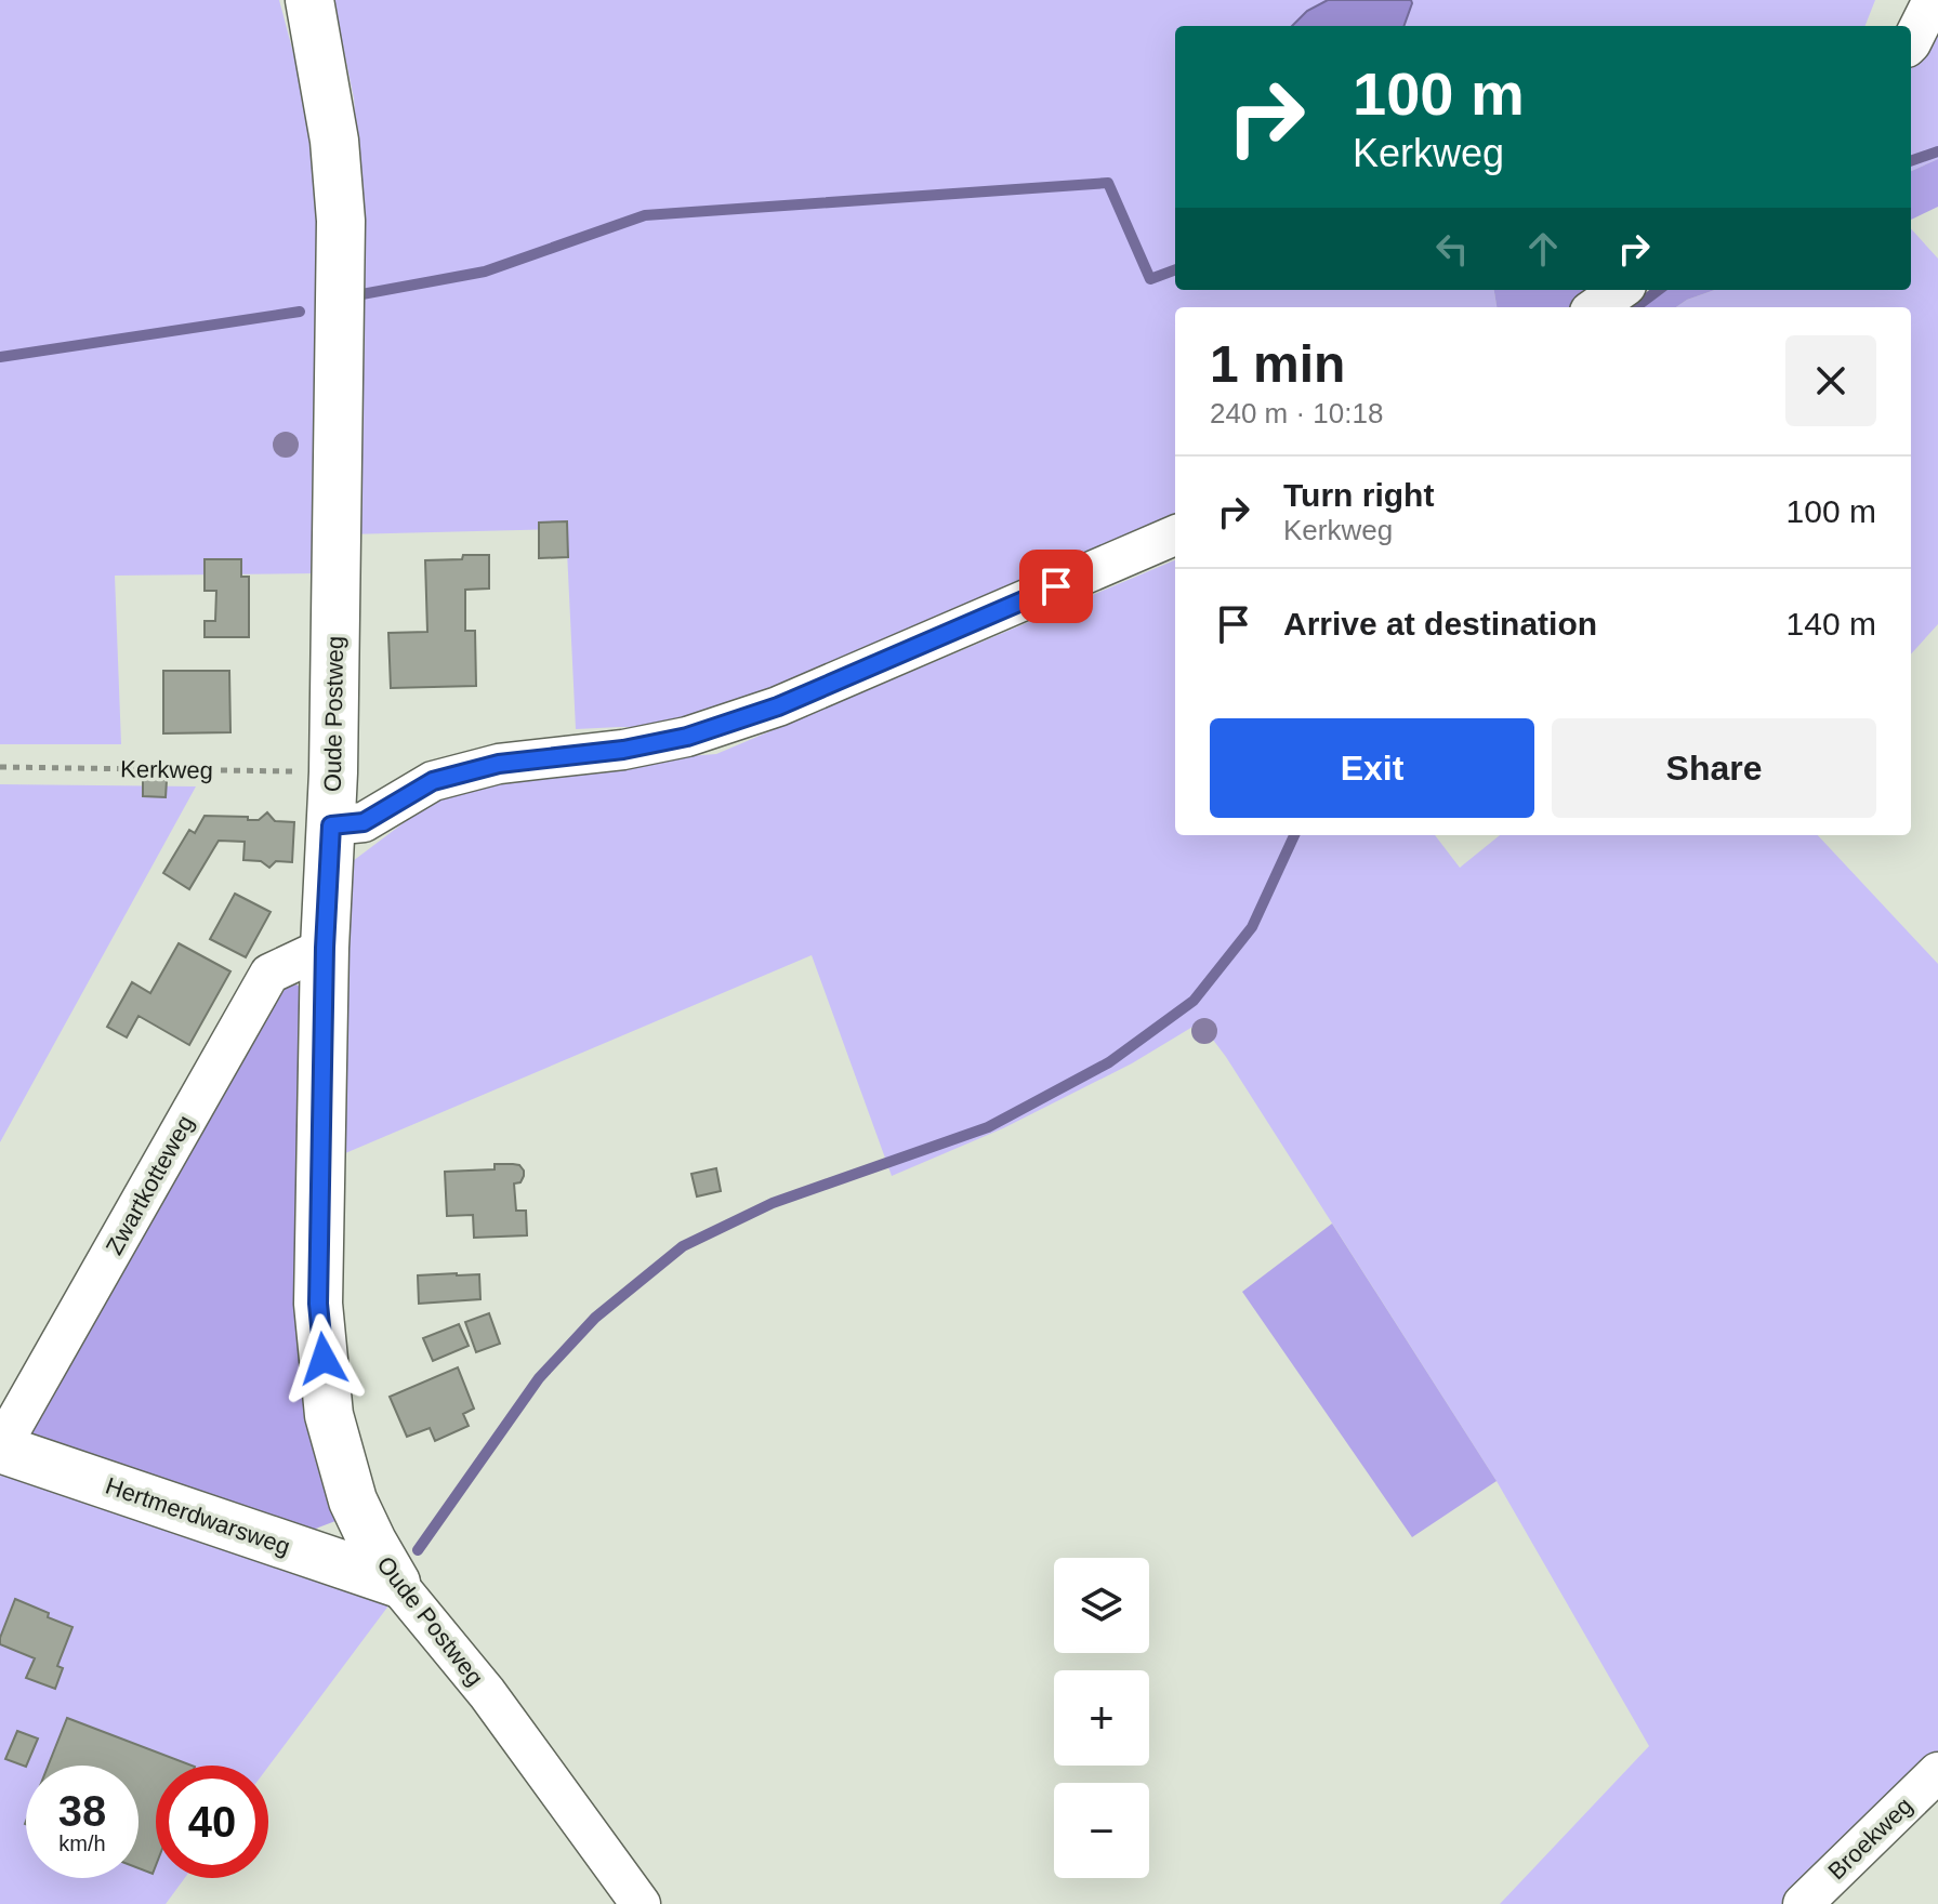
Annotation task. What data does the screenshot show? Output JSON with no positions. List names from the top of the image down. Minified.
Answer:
{"streets":{"street":["Oude Postweg","Zwartkotteweg","Hertmerdwarsweg","Broekweg"],"path":["Kerkweg"]},"crossings":[["Oude Postweg","Kerkweg"],["Oude Postweg","Zwartkotteweg"],["Oude Postweg","Hertmerdwarsweg"],["Zwartkotteweg","Hertmerdwarsweg"]],"page":{"turn":["100 m","Kerkweg"],"heading":["1 min","240 m · 10:18"],"list":[{"name":"Turn right","note":"Kerkweg","value":"100 m"},{"name":"Arrive at destination","value":"140 m"}],"buttons":["Exit","Share"],"map_buttons":["+","−"],"speed":"38 km/h","limit":"40"}}
